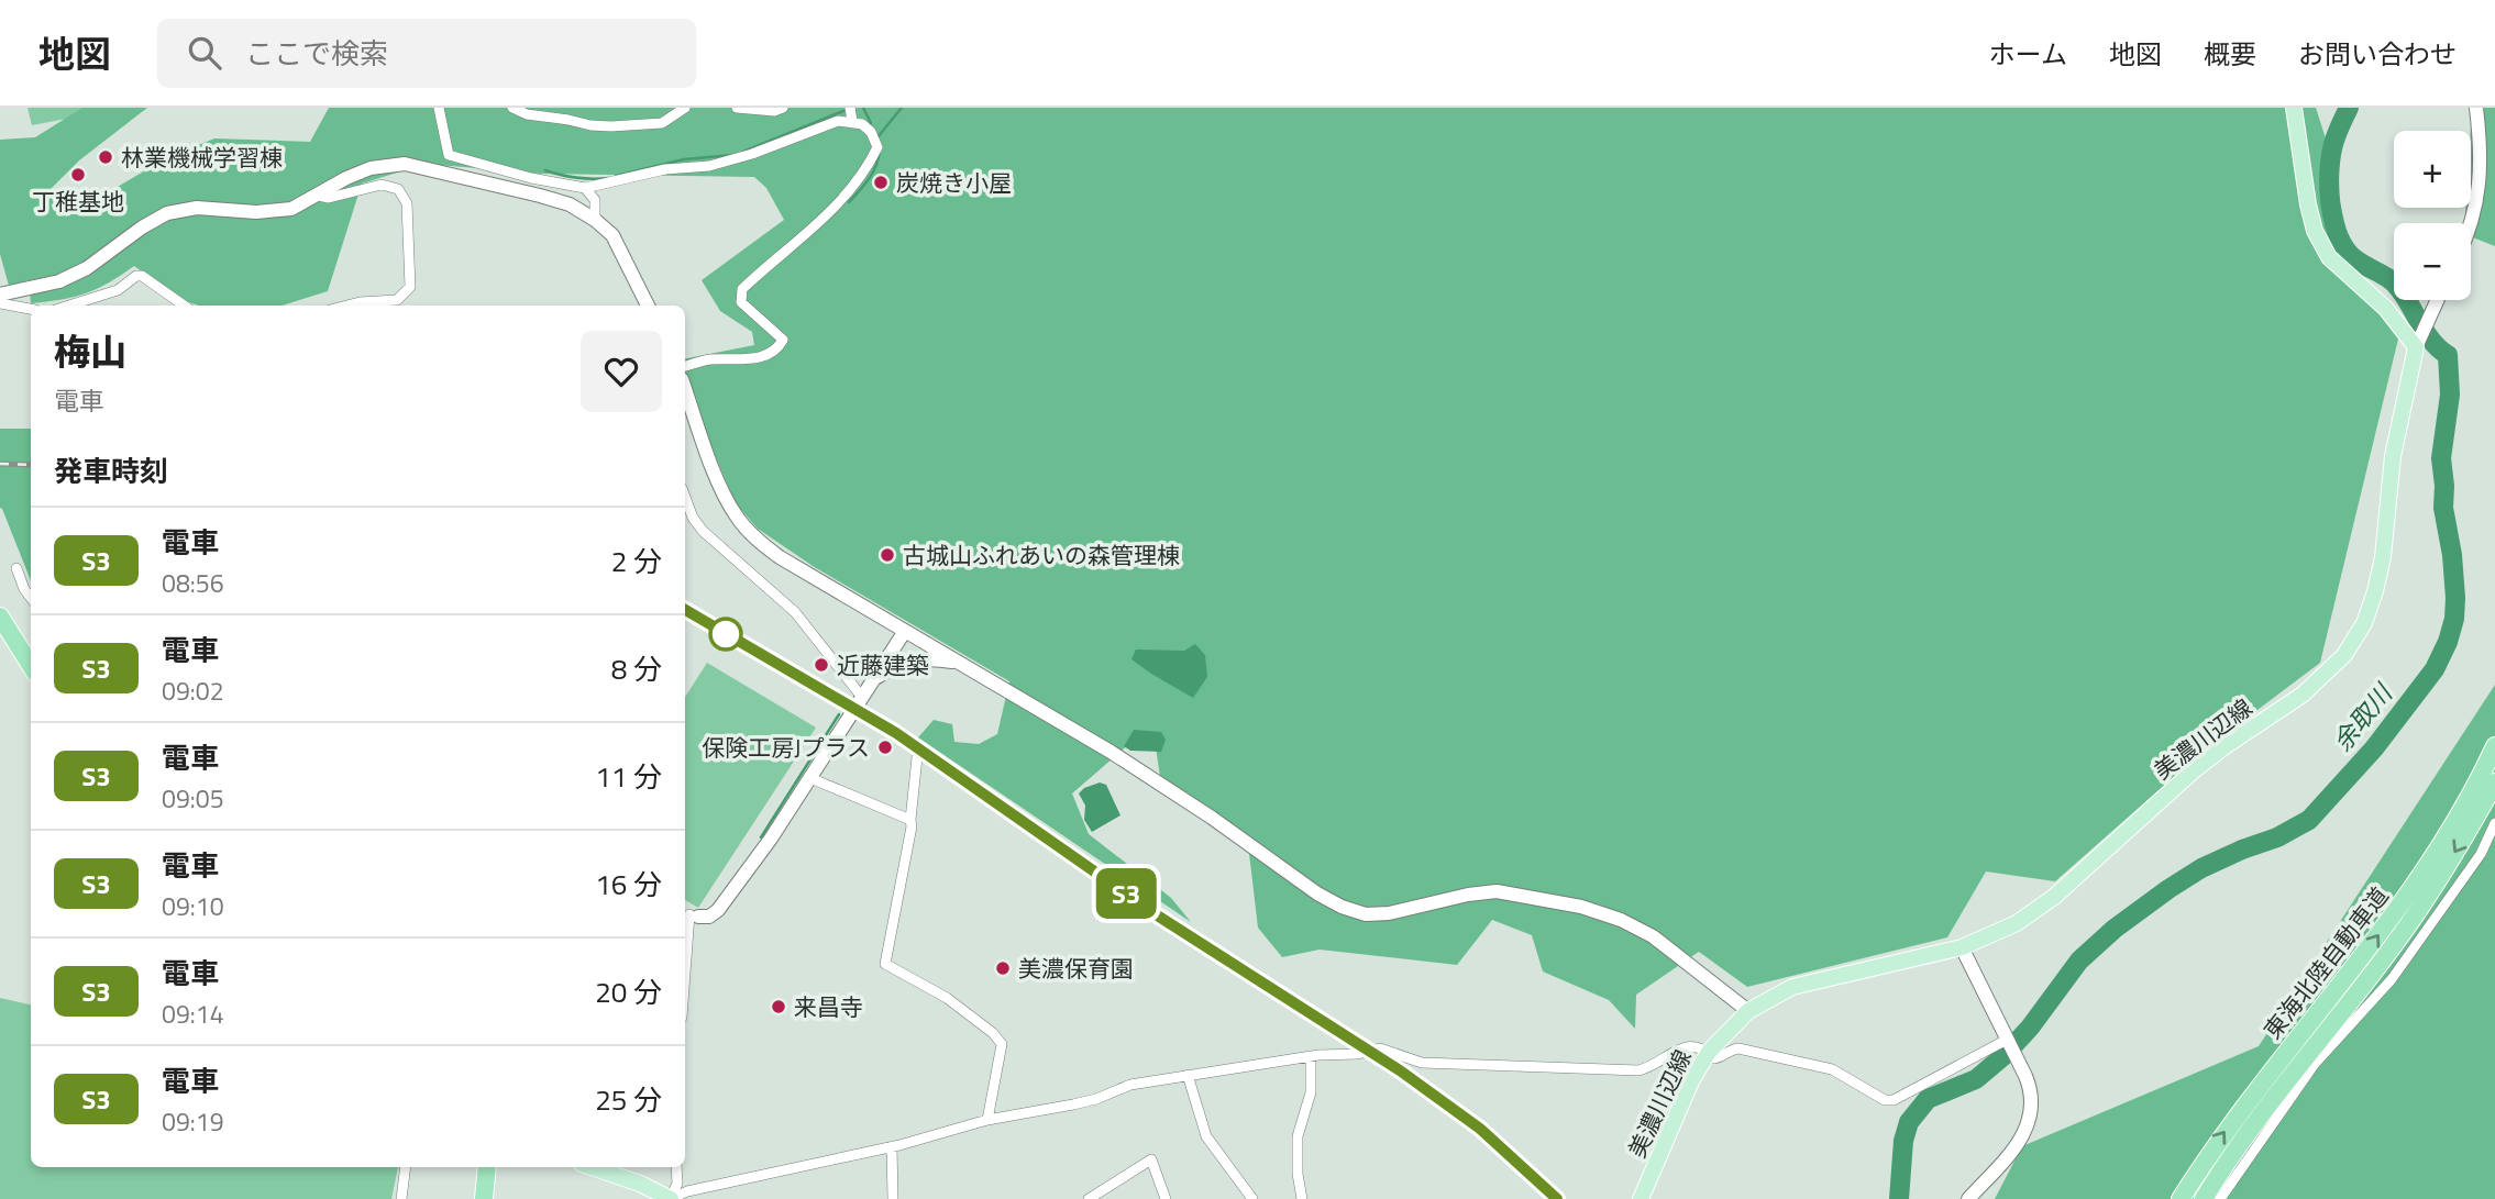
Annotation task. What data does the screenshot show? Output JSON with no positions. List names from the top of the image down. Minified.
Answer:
{"streets":{"highway":["東海北陸自動車道"],"main road":["美濃川辺線"]},"water":["余取川"],"places":["林業機械学習棟","丁稚基地","炭焼き小屋","古城山ふれあいの森管理棟","近藤建築","保険工房Jプラス","美濃保育園","来昌寺"],"page":{"header":"地図","search":"ここで検索","nav":["ホーム","地図","概要","お問い合わせ"],"on_map":"S3","map_buttons":["+","−"],"heading":[["梅山","電車"],"発車時刻"],"list":[{"mark":"S3","name":"電車","note":"08:56","value":"2 分"},{"mark":"S3","name":"電車","note":"09:02","value":"8 分"},{"mark":"S3","name":"電車","note":"09:05","value":"11 分"},{"mark":"S3","name":"電車","note":"09:10","value":"16 分"},{"mark":"S3","name":"電車","note":"09:14","value":"20 分"},{"mark":"S3","name":"電車","note":"09:19","value":"25 分"}]}}
